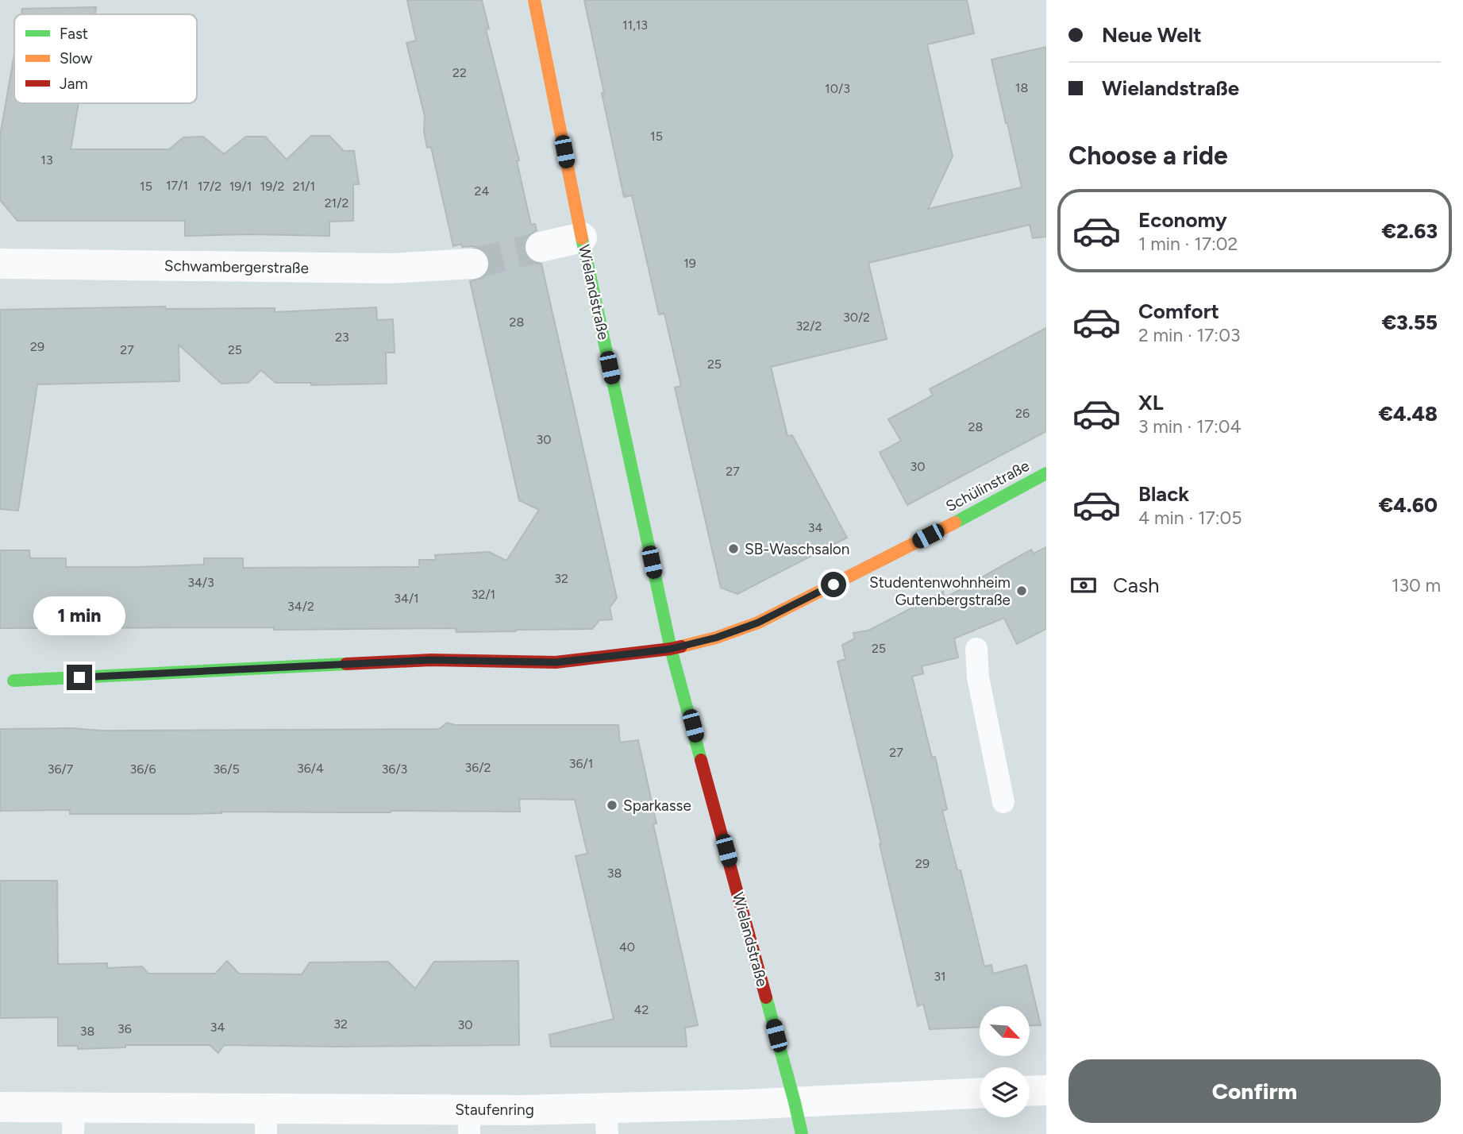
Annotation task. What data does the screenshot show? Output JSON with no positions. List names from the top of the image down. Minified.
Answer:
{"streets":{"street":["Schwambergerstraße","Wielandstraße","Schülinstraße","Staufenring"]},"crossings":[["Wielandstraße","Schülinstraße"],["Wielandstraße","Staufenring"]],"places":["SB-Waschsalon","Studentenwohnheim Gutenbergstraße","Sparkasse"],"house_numbers":["11,13","22","18","10/3","15","13","17/1","15","17/2","19/1","19/2","21/1","24","21/2","19","30/2","28","32/2","23","29","27","25","25","26","28","30","30","27","34","32","34/3","32/1","34/1","34/2","25","27","36/1","36/2","36/4","36/7","36/6","36/5","36/3","29","38","40","31","42","32","30","34","36","38"],"legend":["Fast","Slow","Jam"],"north":"bottom right","page":{"banner":["Neue Welt","Wielandstraße"],"heading":"Choose a ride","list":[{"name":"Economy","note":"1 min · 17:02","value":"€2.63"},{"name":"Comfort","note":"2 min · 17:03","value":"€3.55"},{"name":"XL","note":"3 min · 17:04","value":"€4.48"},{"name":"Black","note":"4 min · 17:05","value":"€4.60"}],"pay":["Cash","130 m"],"bubble":"1 min","buttons":"Confirm"}}
